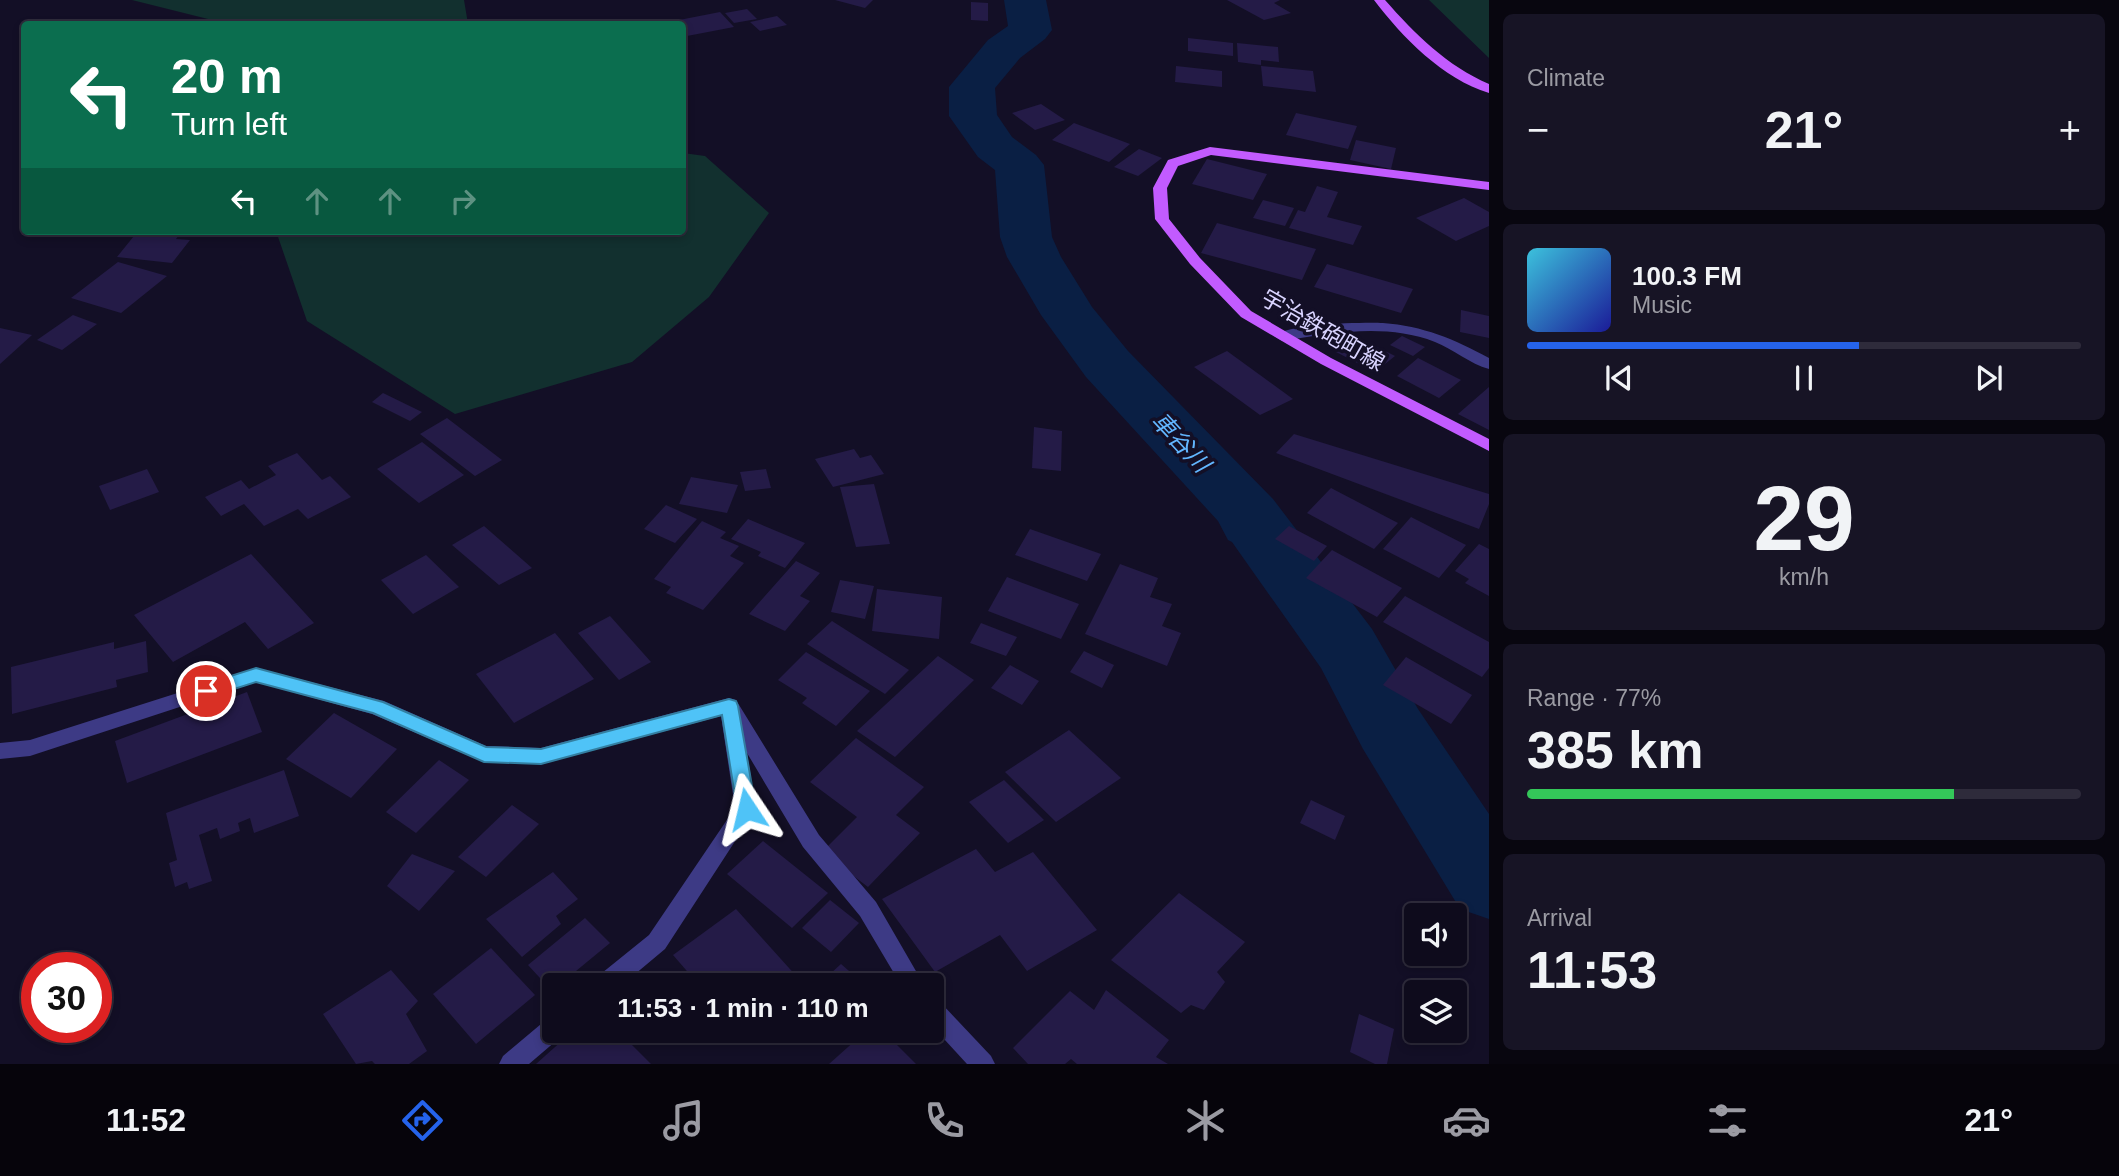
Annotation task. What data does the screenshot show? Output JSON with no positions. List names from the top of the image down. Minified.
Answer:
{"streets":{"main road":["宇治鉄砲町線"]},"water":["車谷川"],"page":{"tile":["Climate",["29","km/h"],["Range · 77%","385 km"],["Arrival","11:53"]],"turn":["20 m","Turn left"],"heat":["−","21°","+"],"song":["100.3 FM","Music"],"limit":"30","trip":"11:53 · 1 min · 110 m","tabs":["11:52","21°"]}}
